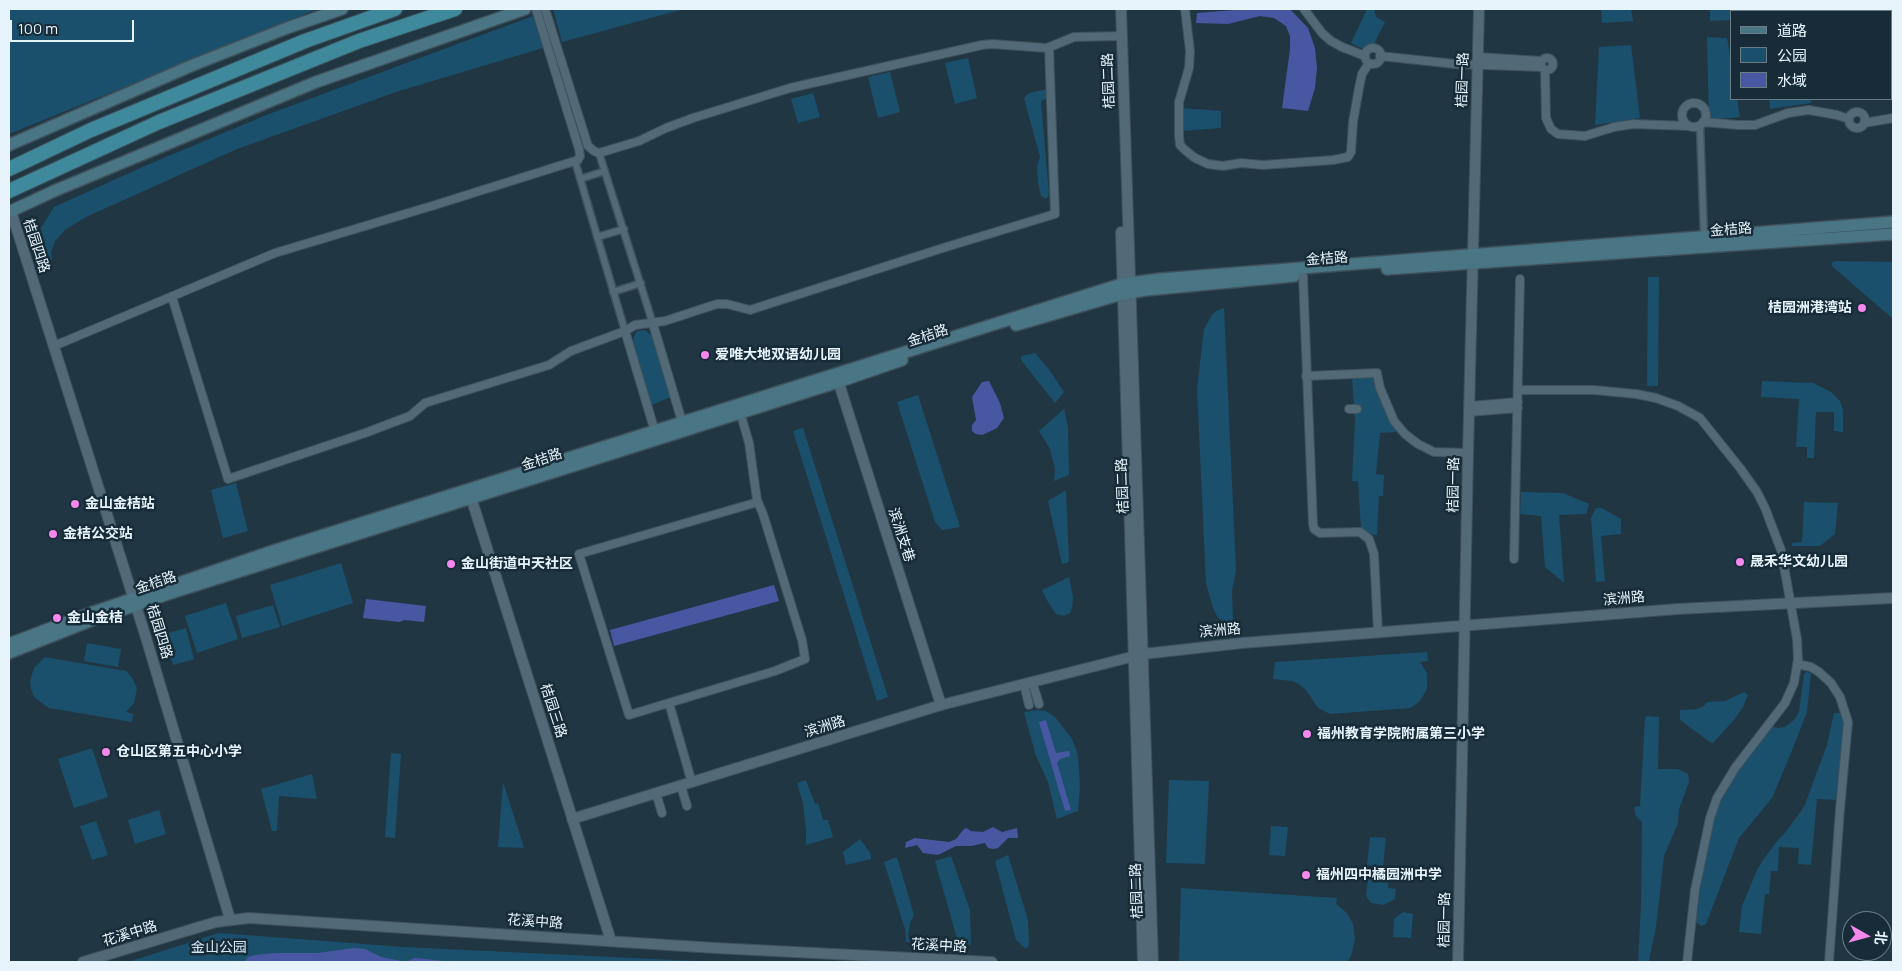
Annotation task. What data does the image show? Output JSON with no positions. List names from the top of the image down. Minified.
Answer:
{"streets":{"main road":["金桔路"],"street":["桔园一路","桔园二路","桔园四路","滨洲支巷","滨洲路","桔园三路","花溪中路"]},"crossings":[["桔园一路","金桔路"],["桔园一路","滨洲路"],["桔园二路","金桔路"],["桔园二路","滨洲路"],["金桔路","桔园四路"],["金桔路","滨洲支巷"],["金桔路","桔园三路"],["桔园四路","花溪中路"],["滨洲支巷","滨洲路"],["滨洲路","桔园三路"],["桔园三路","花溪中路"]],"parks":["金山公园"],"places":["桔园洲港湾站","爱唯大地双语幼儿园","金山金桔站","金桔公交站","晟禾华文幼儿园","金山街道中天社区","金山金桔","福州教育学院附属第三小学","仓山区第五中心小学","福州四中橘园洲中学"],"legend":["道路","公园","水域"],"scale_bar":"100 m","north":"right"}
